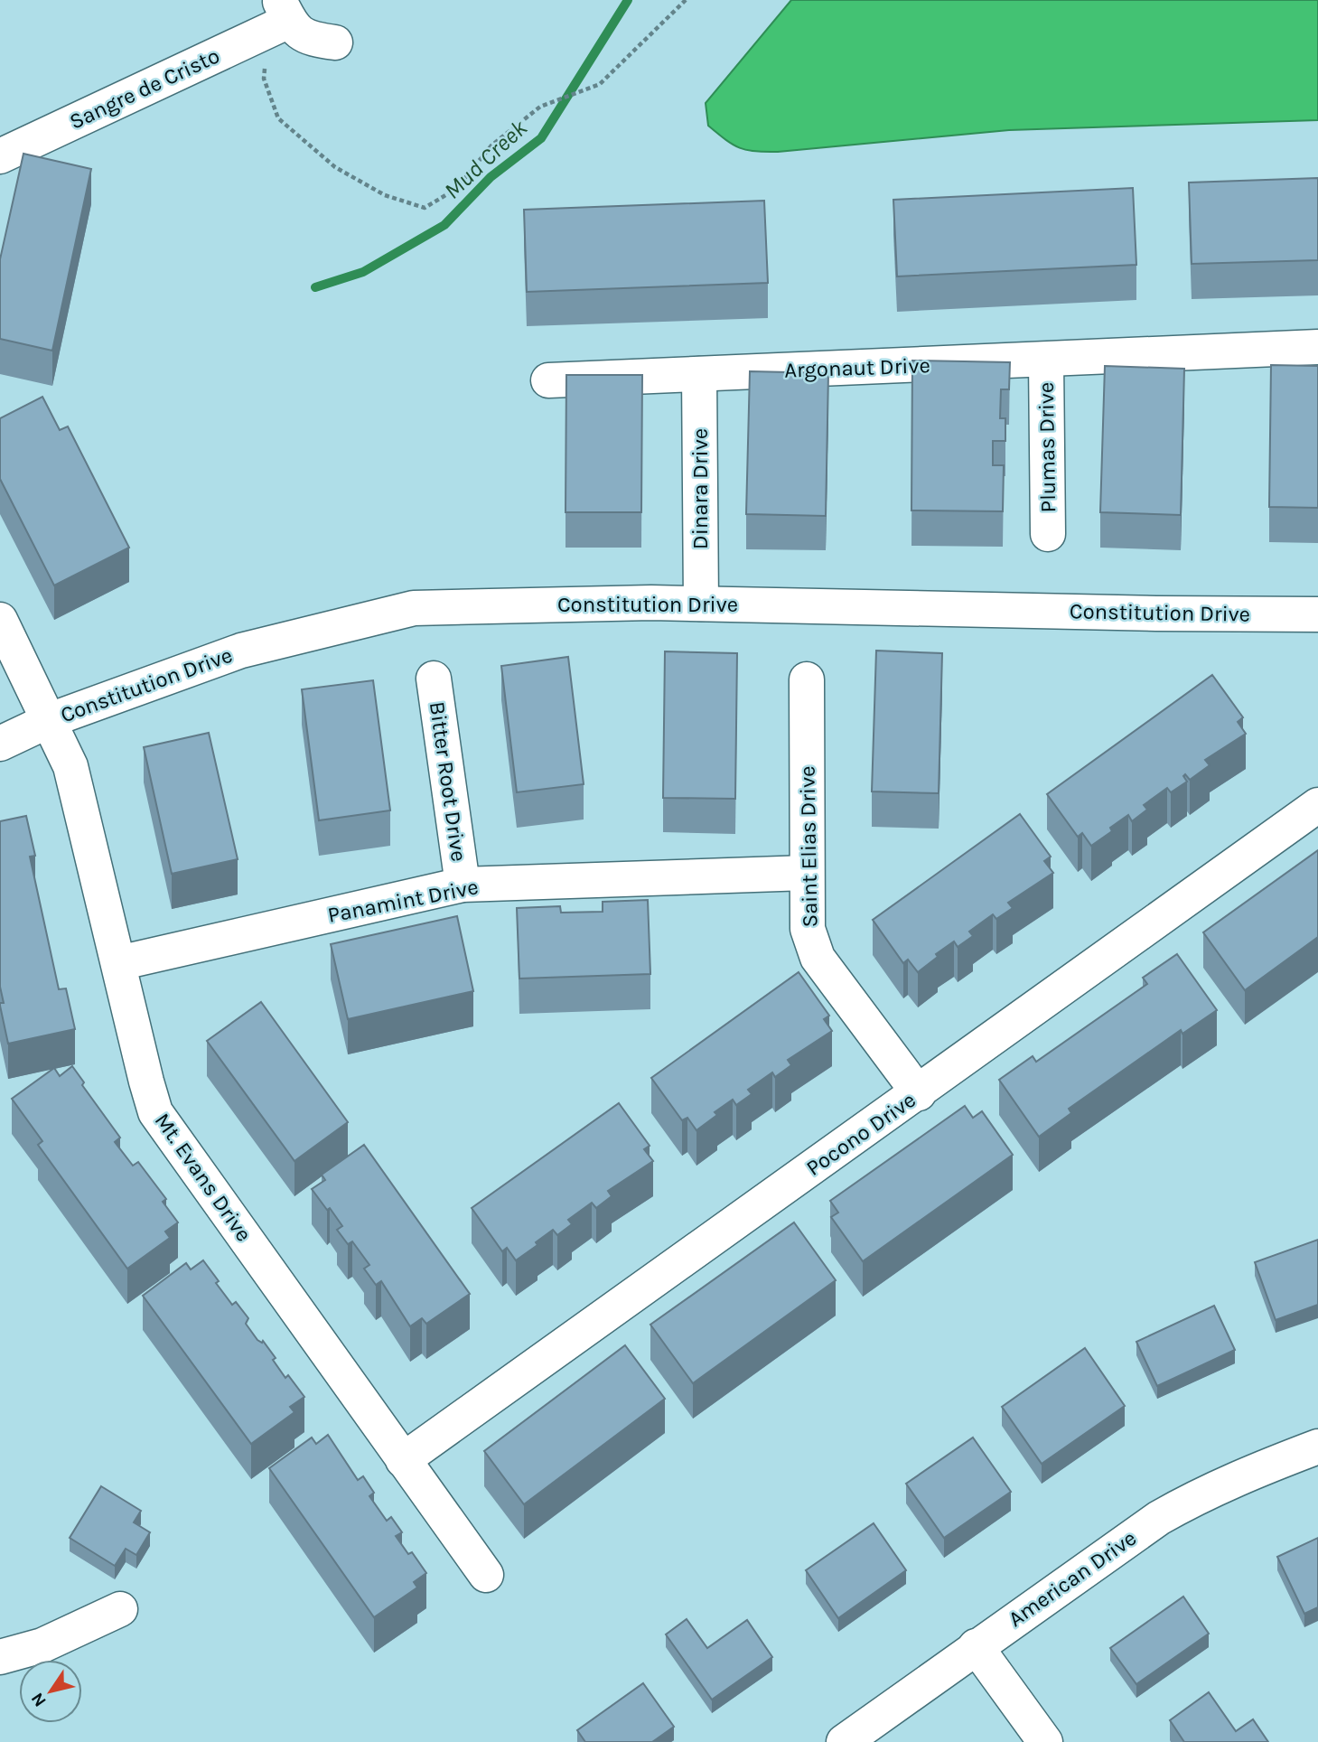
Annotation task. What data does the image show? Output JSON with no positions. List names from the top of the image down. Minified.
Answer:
{"streets":{"street":["Sangre de Cristo","Argonaut Drive","Plumas Drive","Dinara Drive","Constitution Drive","Bitter Root Drive","Saint Elias Drive","Panamint Drive","Pocono Drive","Mt. Evans Drive","American Drive"]},"crossings":[["Argonaut Drive","Plumas Drive"],["Argonaut Drive","Dinara Drive"],["Dinara Drive","Constitution Drive"],["Constitution Drive","Mt. Evans Drive"],["Bitter Root Drive","Panamint Drive"],["Saint Elias Drive","Panamint Drive"],["Saint Elias Drive","Pocono Drive"],["Panamint Drive","Mt. Evans Drive"],["Pocono Drive","Mt. Evans Drive"]],"water":["Mud Creek"],"north":"bottom left"}
